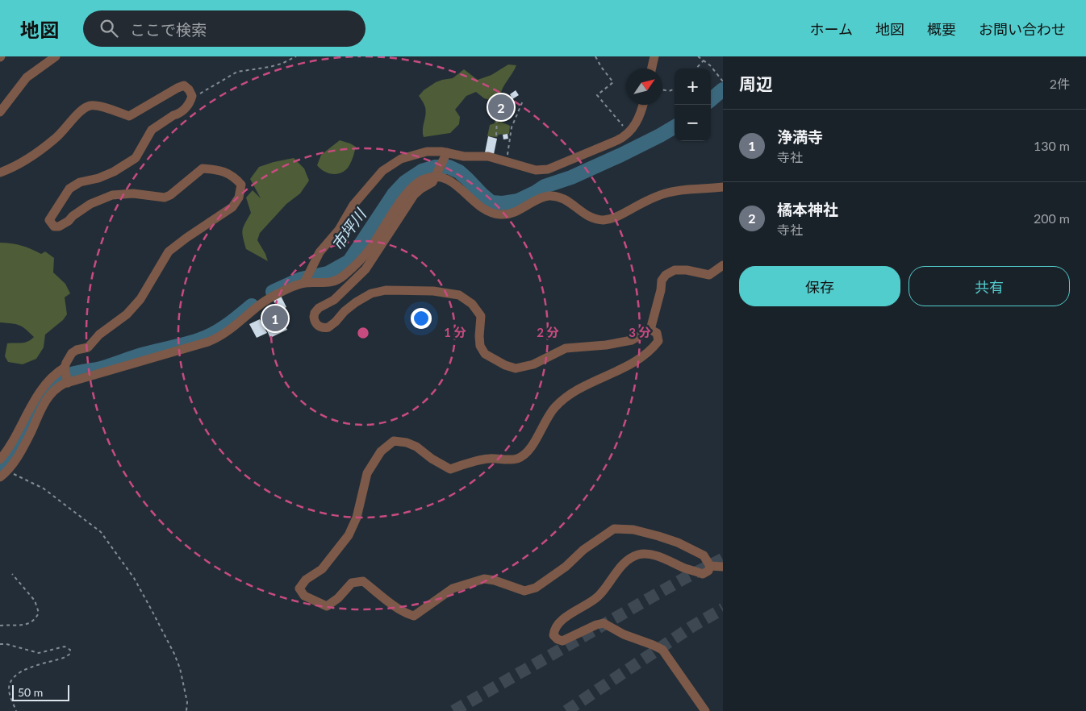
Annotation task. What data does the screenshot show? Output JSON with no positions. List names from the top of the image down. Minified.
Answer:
{"water":["市坪川"],"scale_bar":"50 m","north":"top right","page":{"header":"地図","search":"ここで検索","nav":["ホーム","地図","概要","お問い合わせ"],"heading":["周辺","2件"],"map_buttons":["+","−"],"pins":["2","1"],"list":[{"mark":"1","name":"浄満寺","note":"寺社","value":"130 m"},{"mark":"2","name":"橘本神社","note":"寺社","value":"200 m"}],"buttons":["保存","共有"],"scale":"50 m"},"rings":["1 分","2 分","3 分"]}
